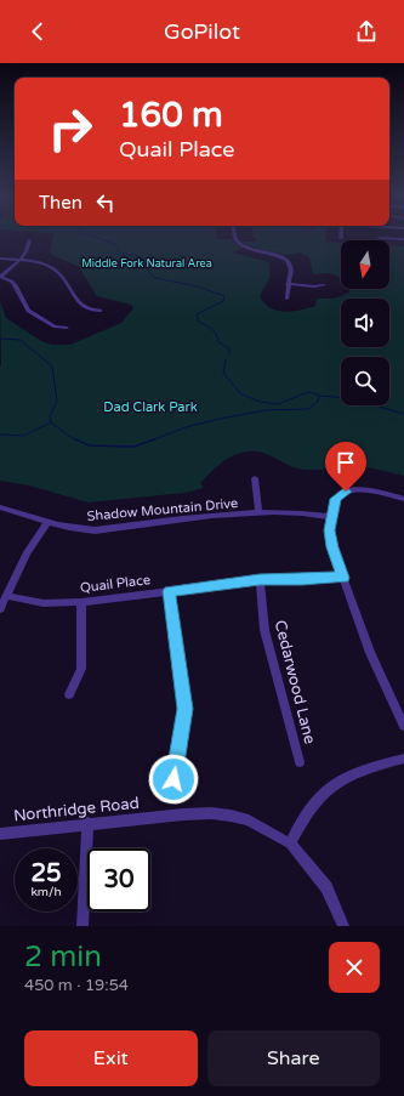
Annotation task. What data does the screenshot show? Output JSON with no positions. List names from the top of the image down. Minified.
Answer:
{"streets":{"street":["Shadow Mountain Drive","Quail Place","Cedarwood Lane","Northridge Road"]},"crossings":[["Quail Place","Cedarwood Lane"]],"parks":["Middle Fork Natural Area","Dad Clark Park"],"north":"bottom","page":{"header":"GoPilot","turn":["160 m","Quail Place"],"then":"Then","speed":"25 km/h","limit":"30","heading":["2 min","450 m · 19:54"],"buttons":["Exit","Share"]}}
